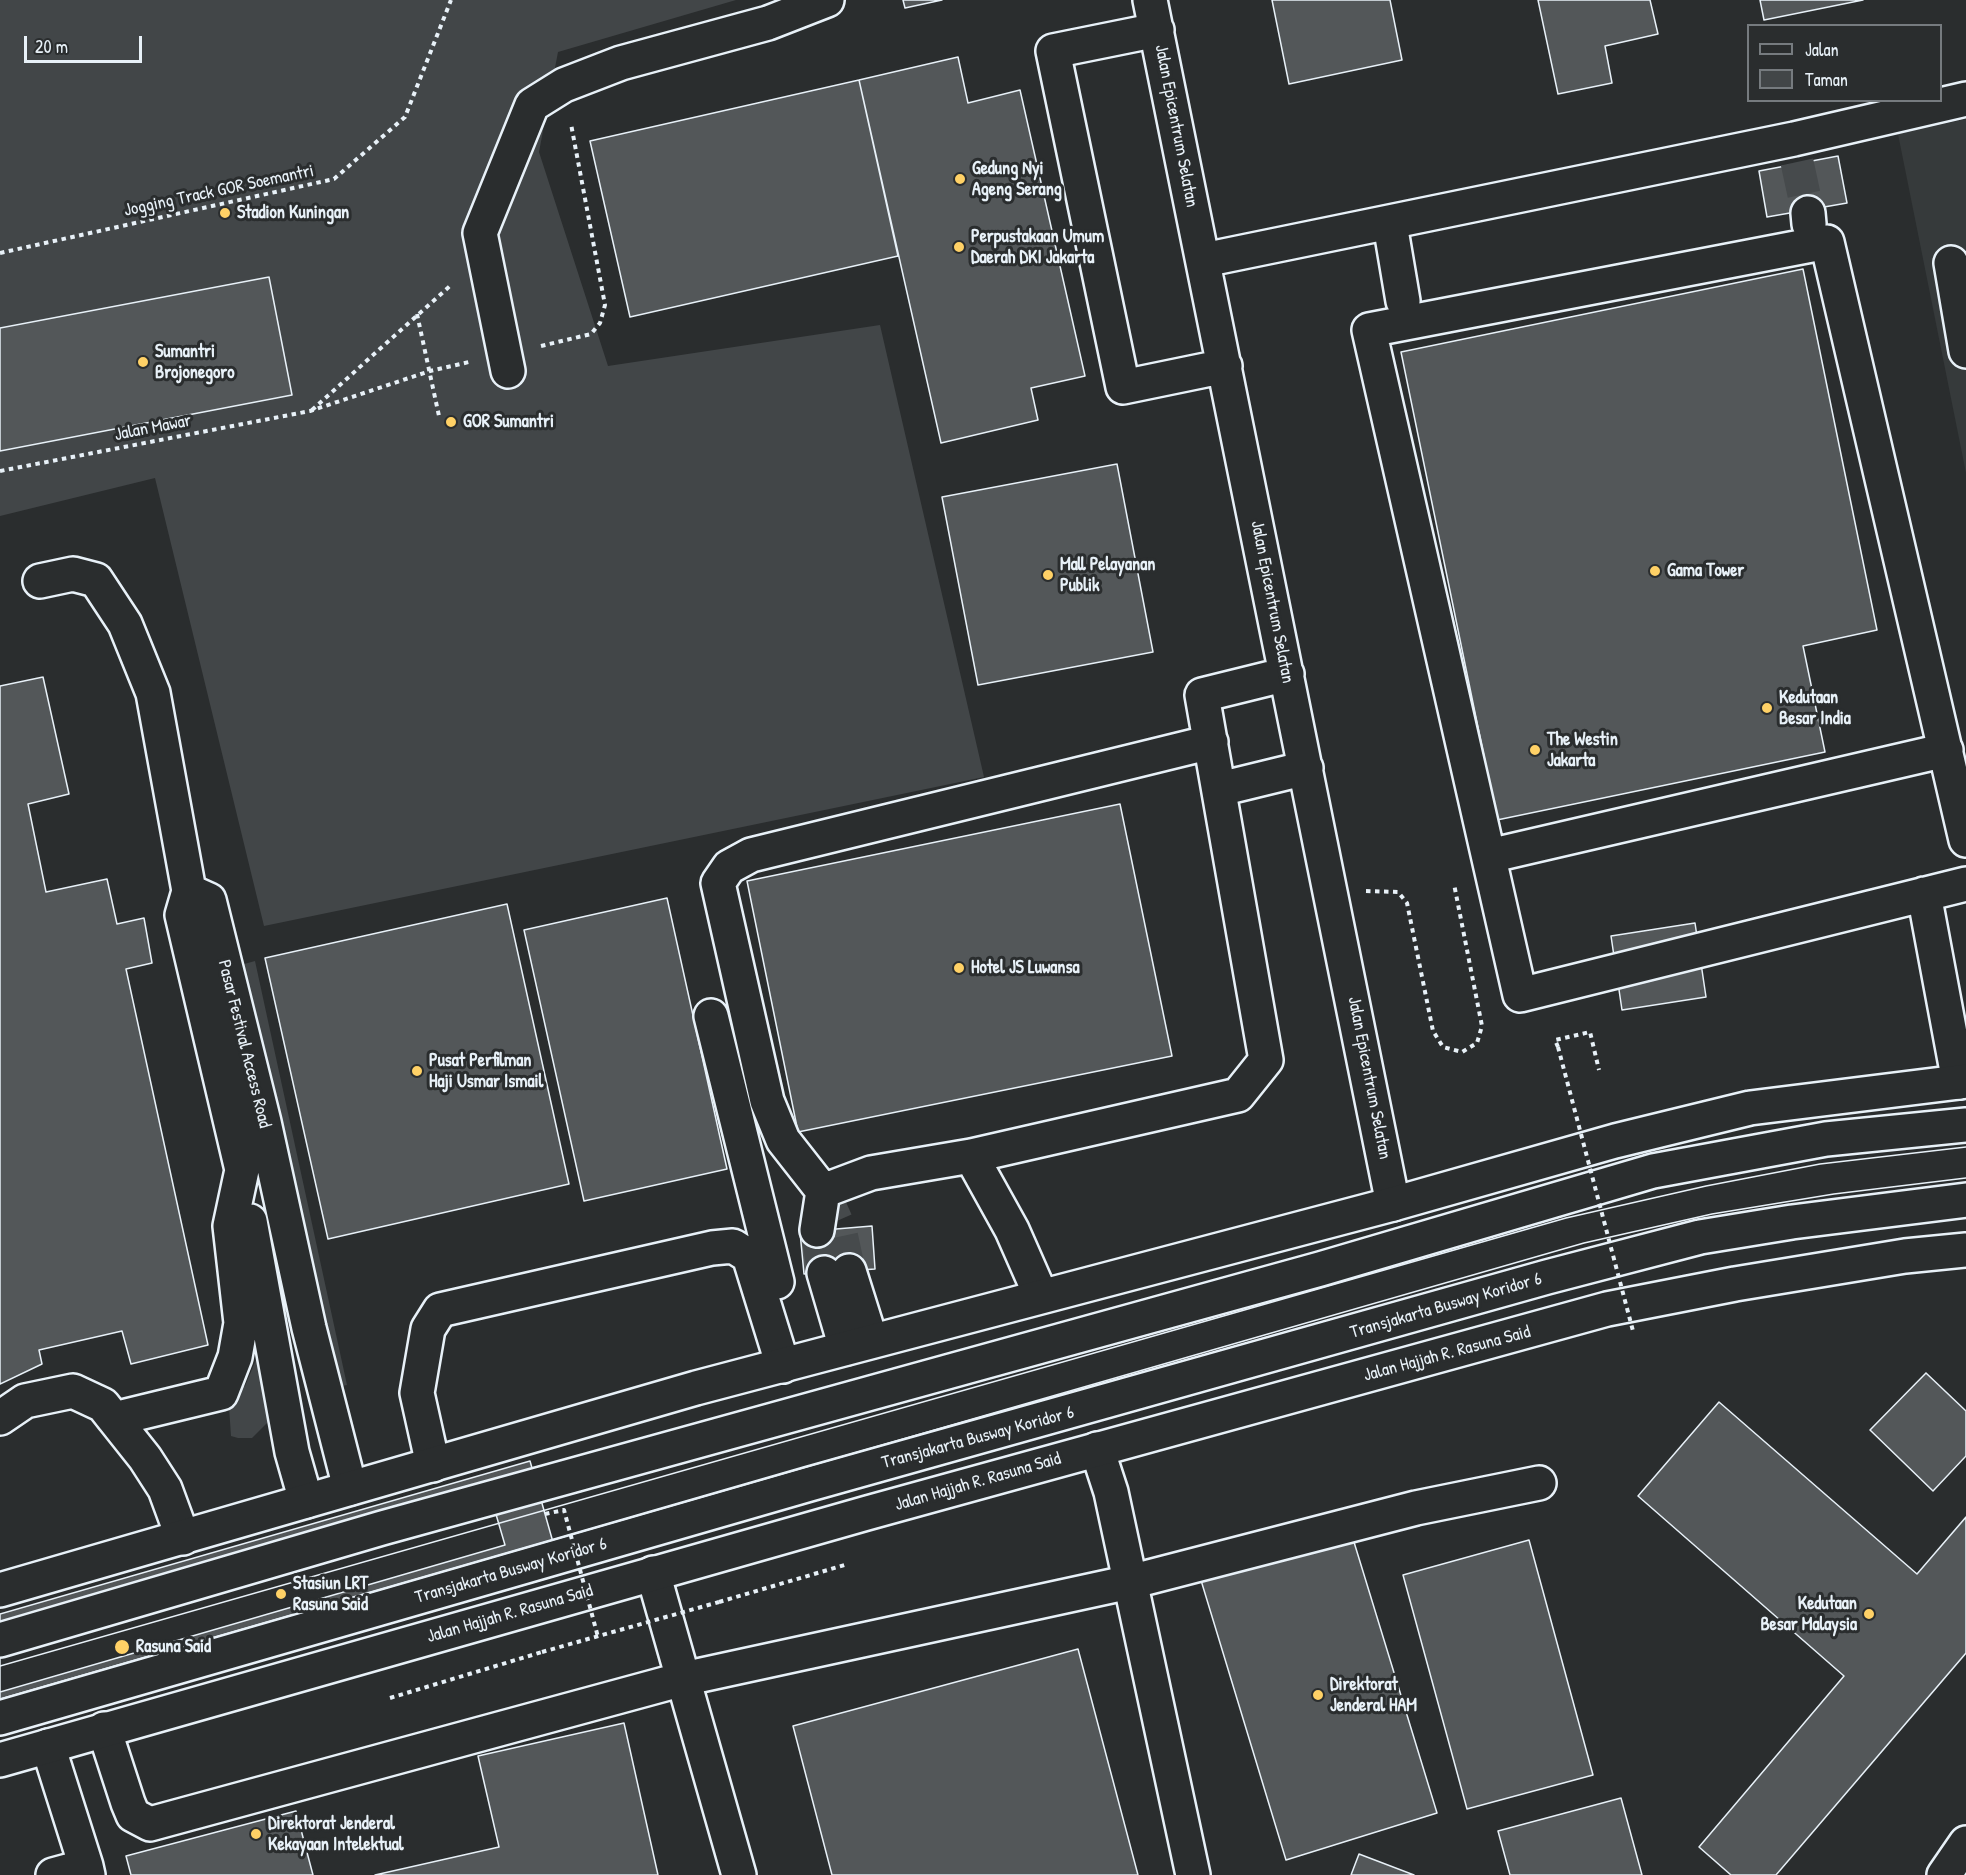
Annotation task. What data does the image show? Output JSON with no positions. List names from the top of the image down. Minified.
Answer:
{"streets":{"main road":["Jalan Epicentrum Selatan","Pasar Festival Access Road","Transjakarta Busway Koridor 6","Jalan Hajjah R. Rasuna Said"],"path":["Jogging Track GOR Soemantri","Jalan Mawar"]},"places":["Gedung Nyi Ageng Serang","Stadion Kuningan","Perpustakaan Umum Daerah DKI Jakarta","Sumantri Brojonegoro","GOR Sumantri","Gama Tower","Mall Pelayanan Publik","Kedutaan Besar India","The Westin Jakarta","Hotel JS Luwansa","Pusat Perfilman Haji Usmar Ismail","Stasiun LRT Rasuna Said","Kedutaan Besar Malaysia","Rasuna Said","Direktorat Jenderal HAM","Direktorat Jenderal Kekayaan Intelektual"],"legend":["Jalan","Taman"],"scale_bar":"20 m"}
